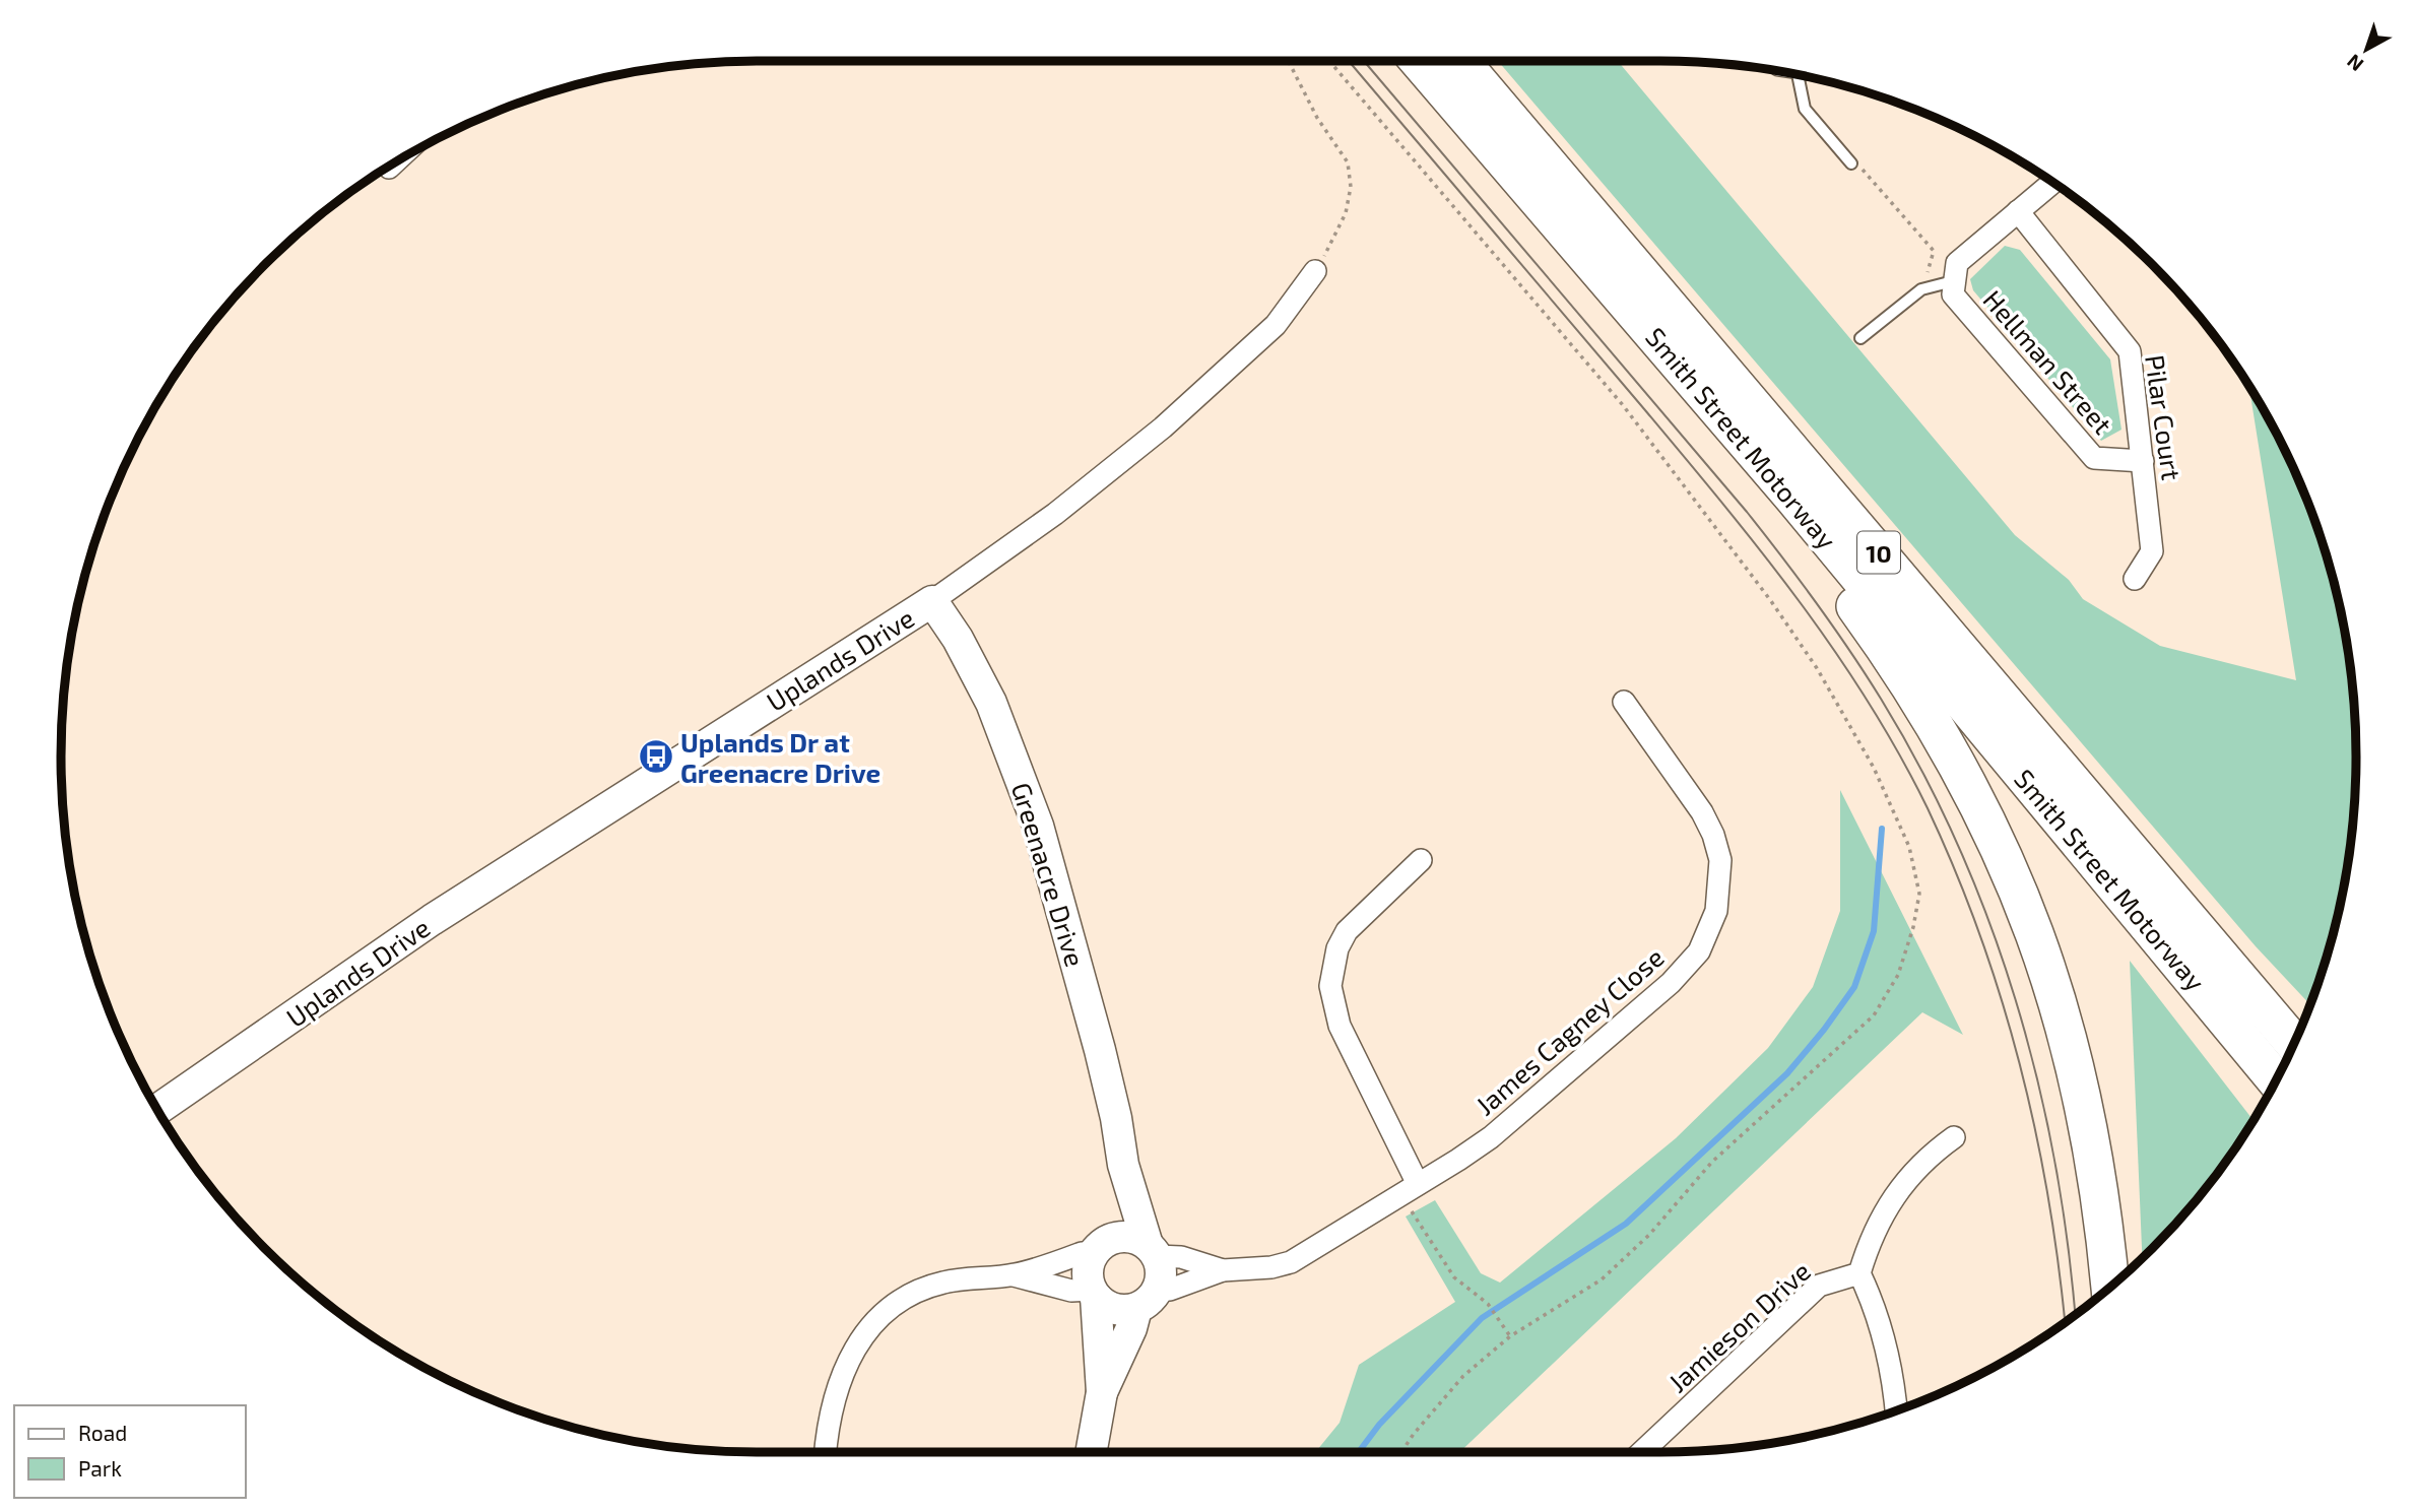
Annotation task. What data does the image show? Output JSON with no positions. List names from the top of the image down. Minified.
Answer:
{"streets":{"highway":["Smith Street Motorway","10"],"street":["Hellman Street","Pilar Court","Uplands Drive","Greenacre Drive","James Cagney Close","Jamieson Drive"]},"crossings":[["Hellman Street","Pilar Court"],["Uplands Drive","Greenacre Drive"],["Greenacre Drive","James Cagney Close"]],"places":{"bus stop":["Uplands Dr at Greenacre Drive"]},"legend":["Road","Park"],"north":"bottom left"}
